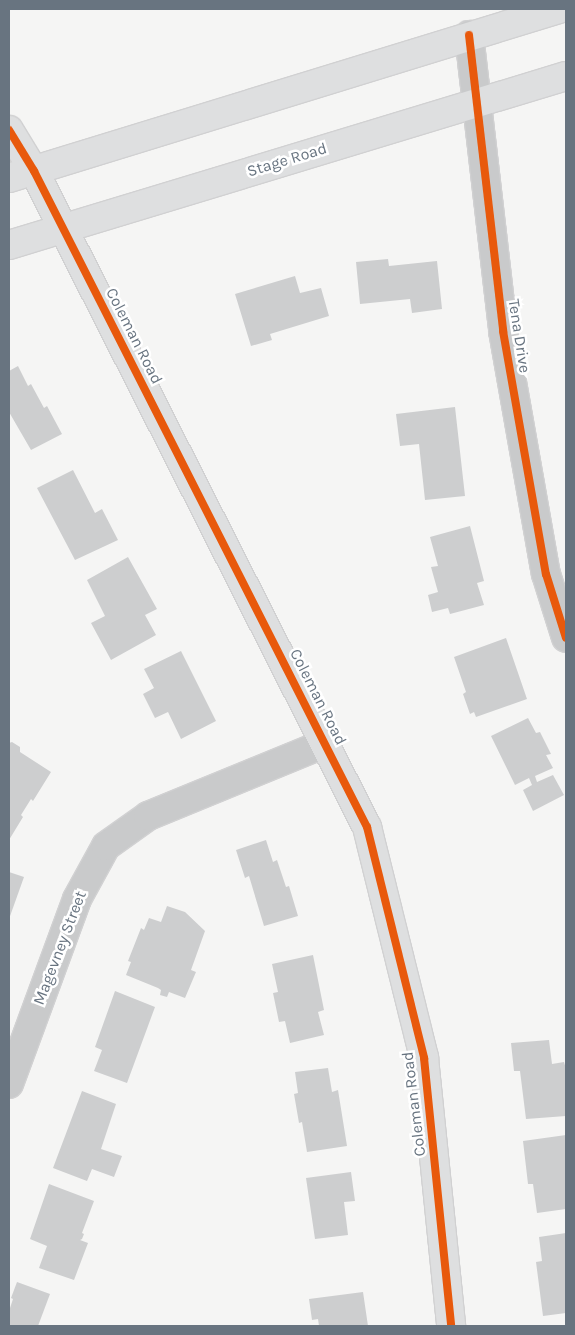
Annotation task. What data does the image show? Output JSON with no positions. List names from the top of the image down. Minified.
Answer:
{"streets":{"main road":["Stage Road","Coleman Road"],"street":["Tena Drive","Magevney Street"]},"crossings":[["Stage Road","Coleman Road"],["Stage Road","Tena Drive"],["Coleman Road","Magevney Street"]]}
